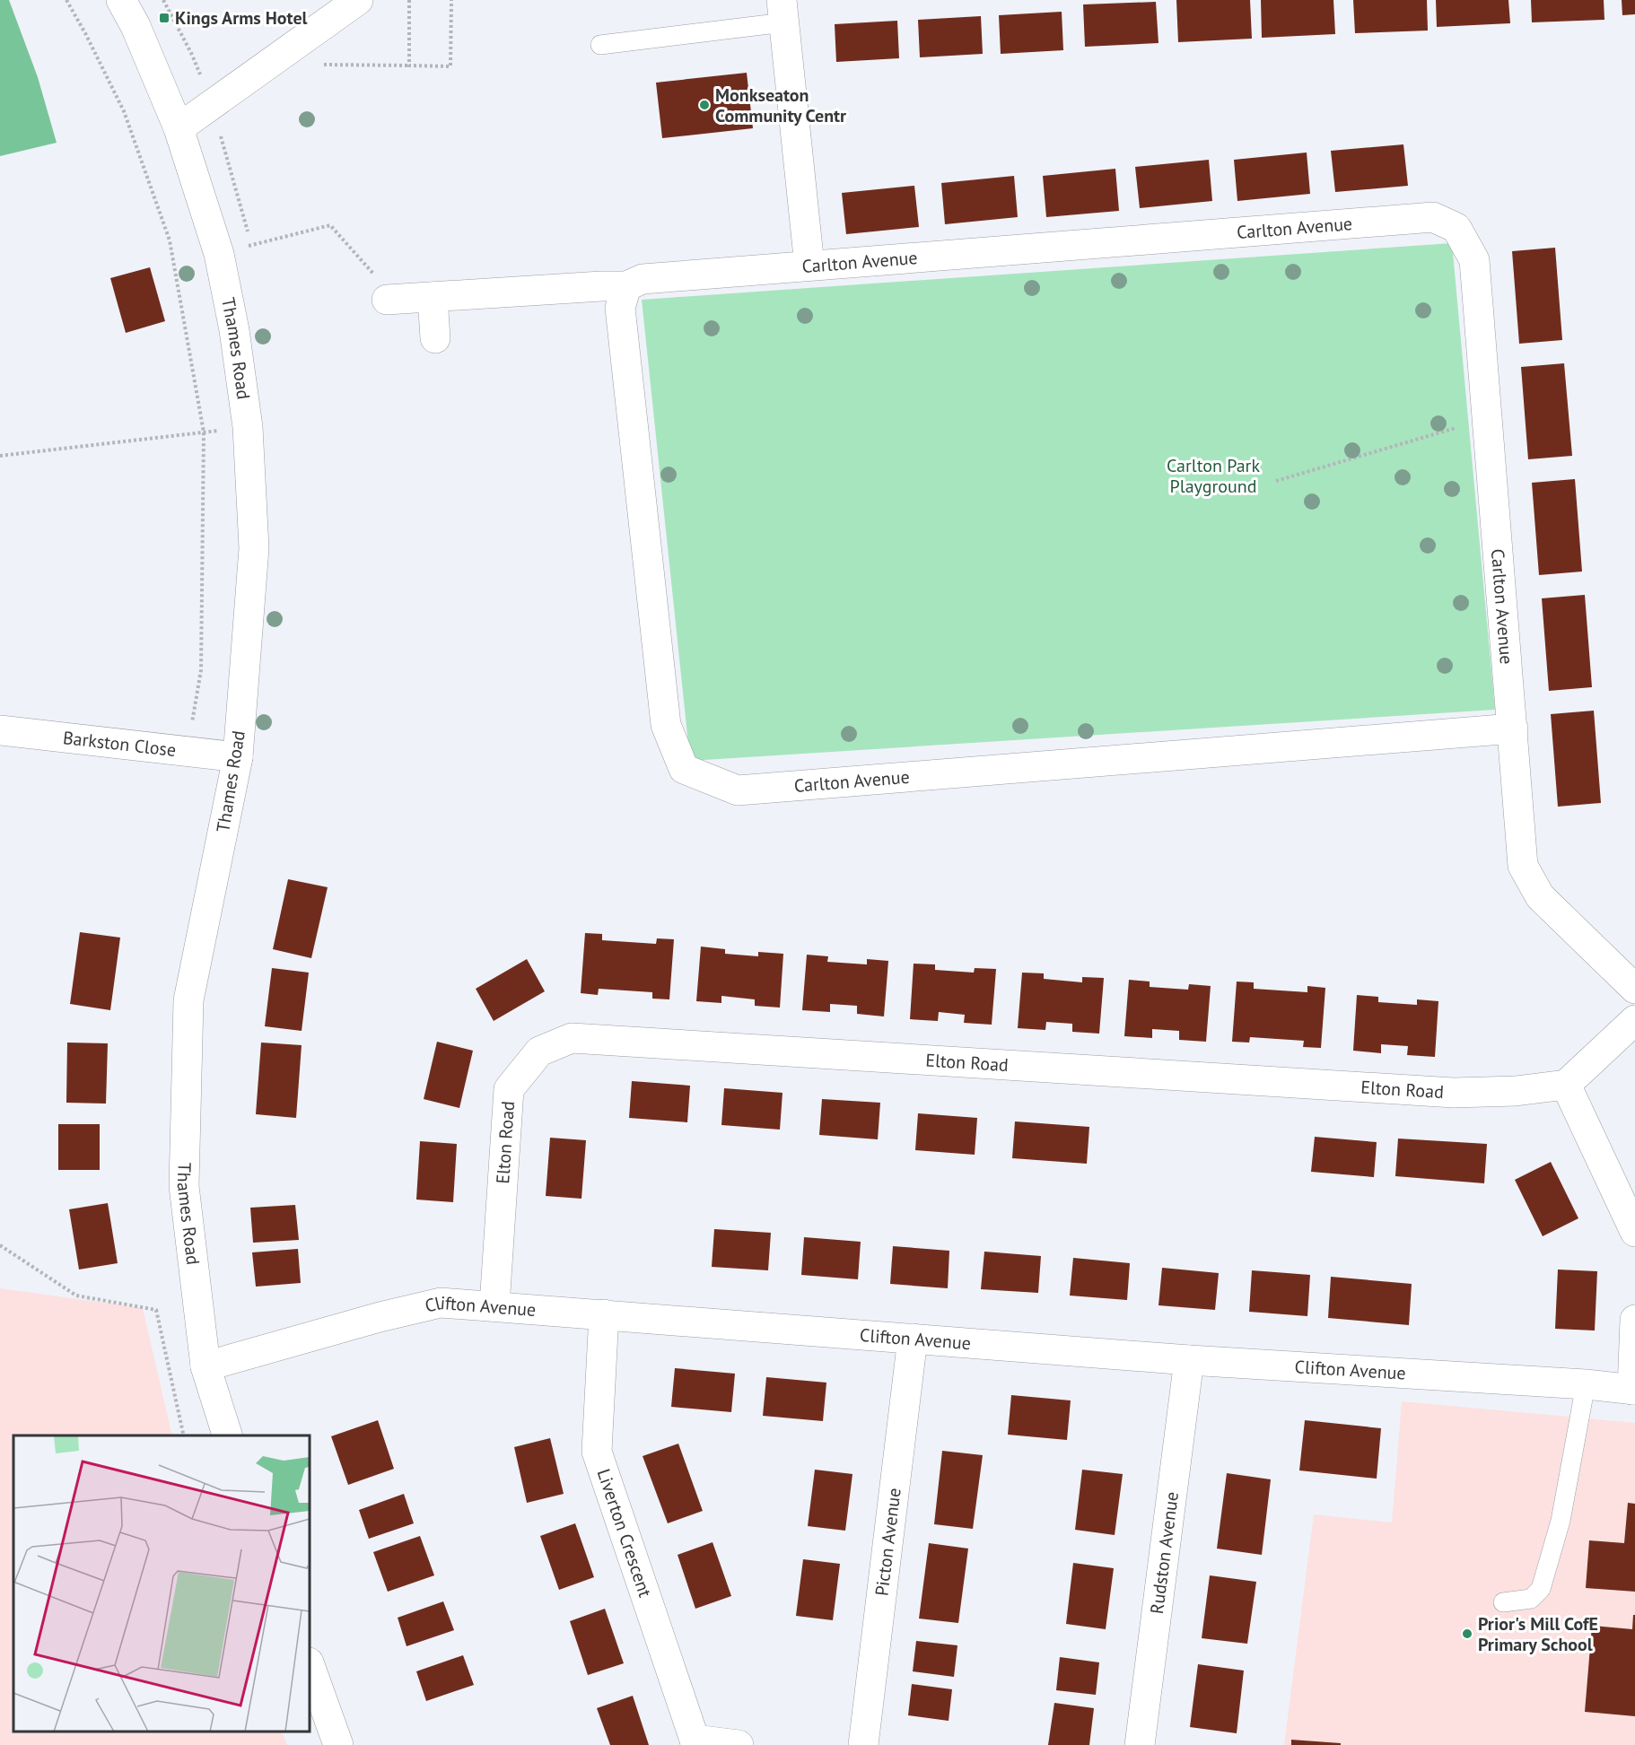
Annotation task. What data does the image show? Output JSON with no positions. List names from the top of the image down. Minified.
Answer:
{"streets":{"street":["Carlton Avenue","Thames Road","Barkston Close","Elton Road","Clifton Avenue","Liverton Crescent","Picton Avenue","Rudston Avenue"]},"crossings":[["Thames Road","Barkston Close"],["Thames Road","Clifton Avenue"],["Elton Road","Clifton Avenue"],["Clifton Avenue","Liverton Crescent"],["Clifton Avenue","Picton Avenue"],["Clifton Avenue","Rudston Avenue"]],"parks":["Carlton Park Playground"],"places":{"transit":["Kings Arms Hotel"],"other":["Monkseaton Community Centr","Prior's Mill CofE Primary School"]}}
